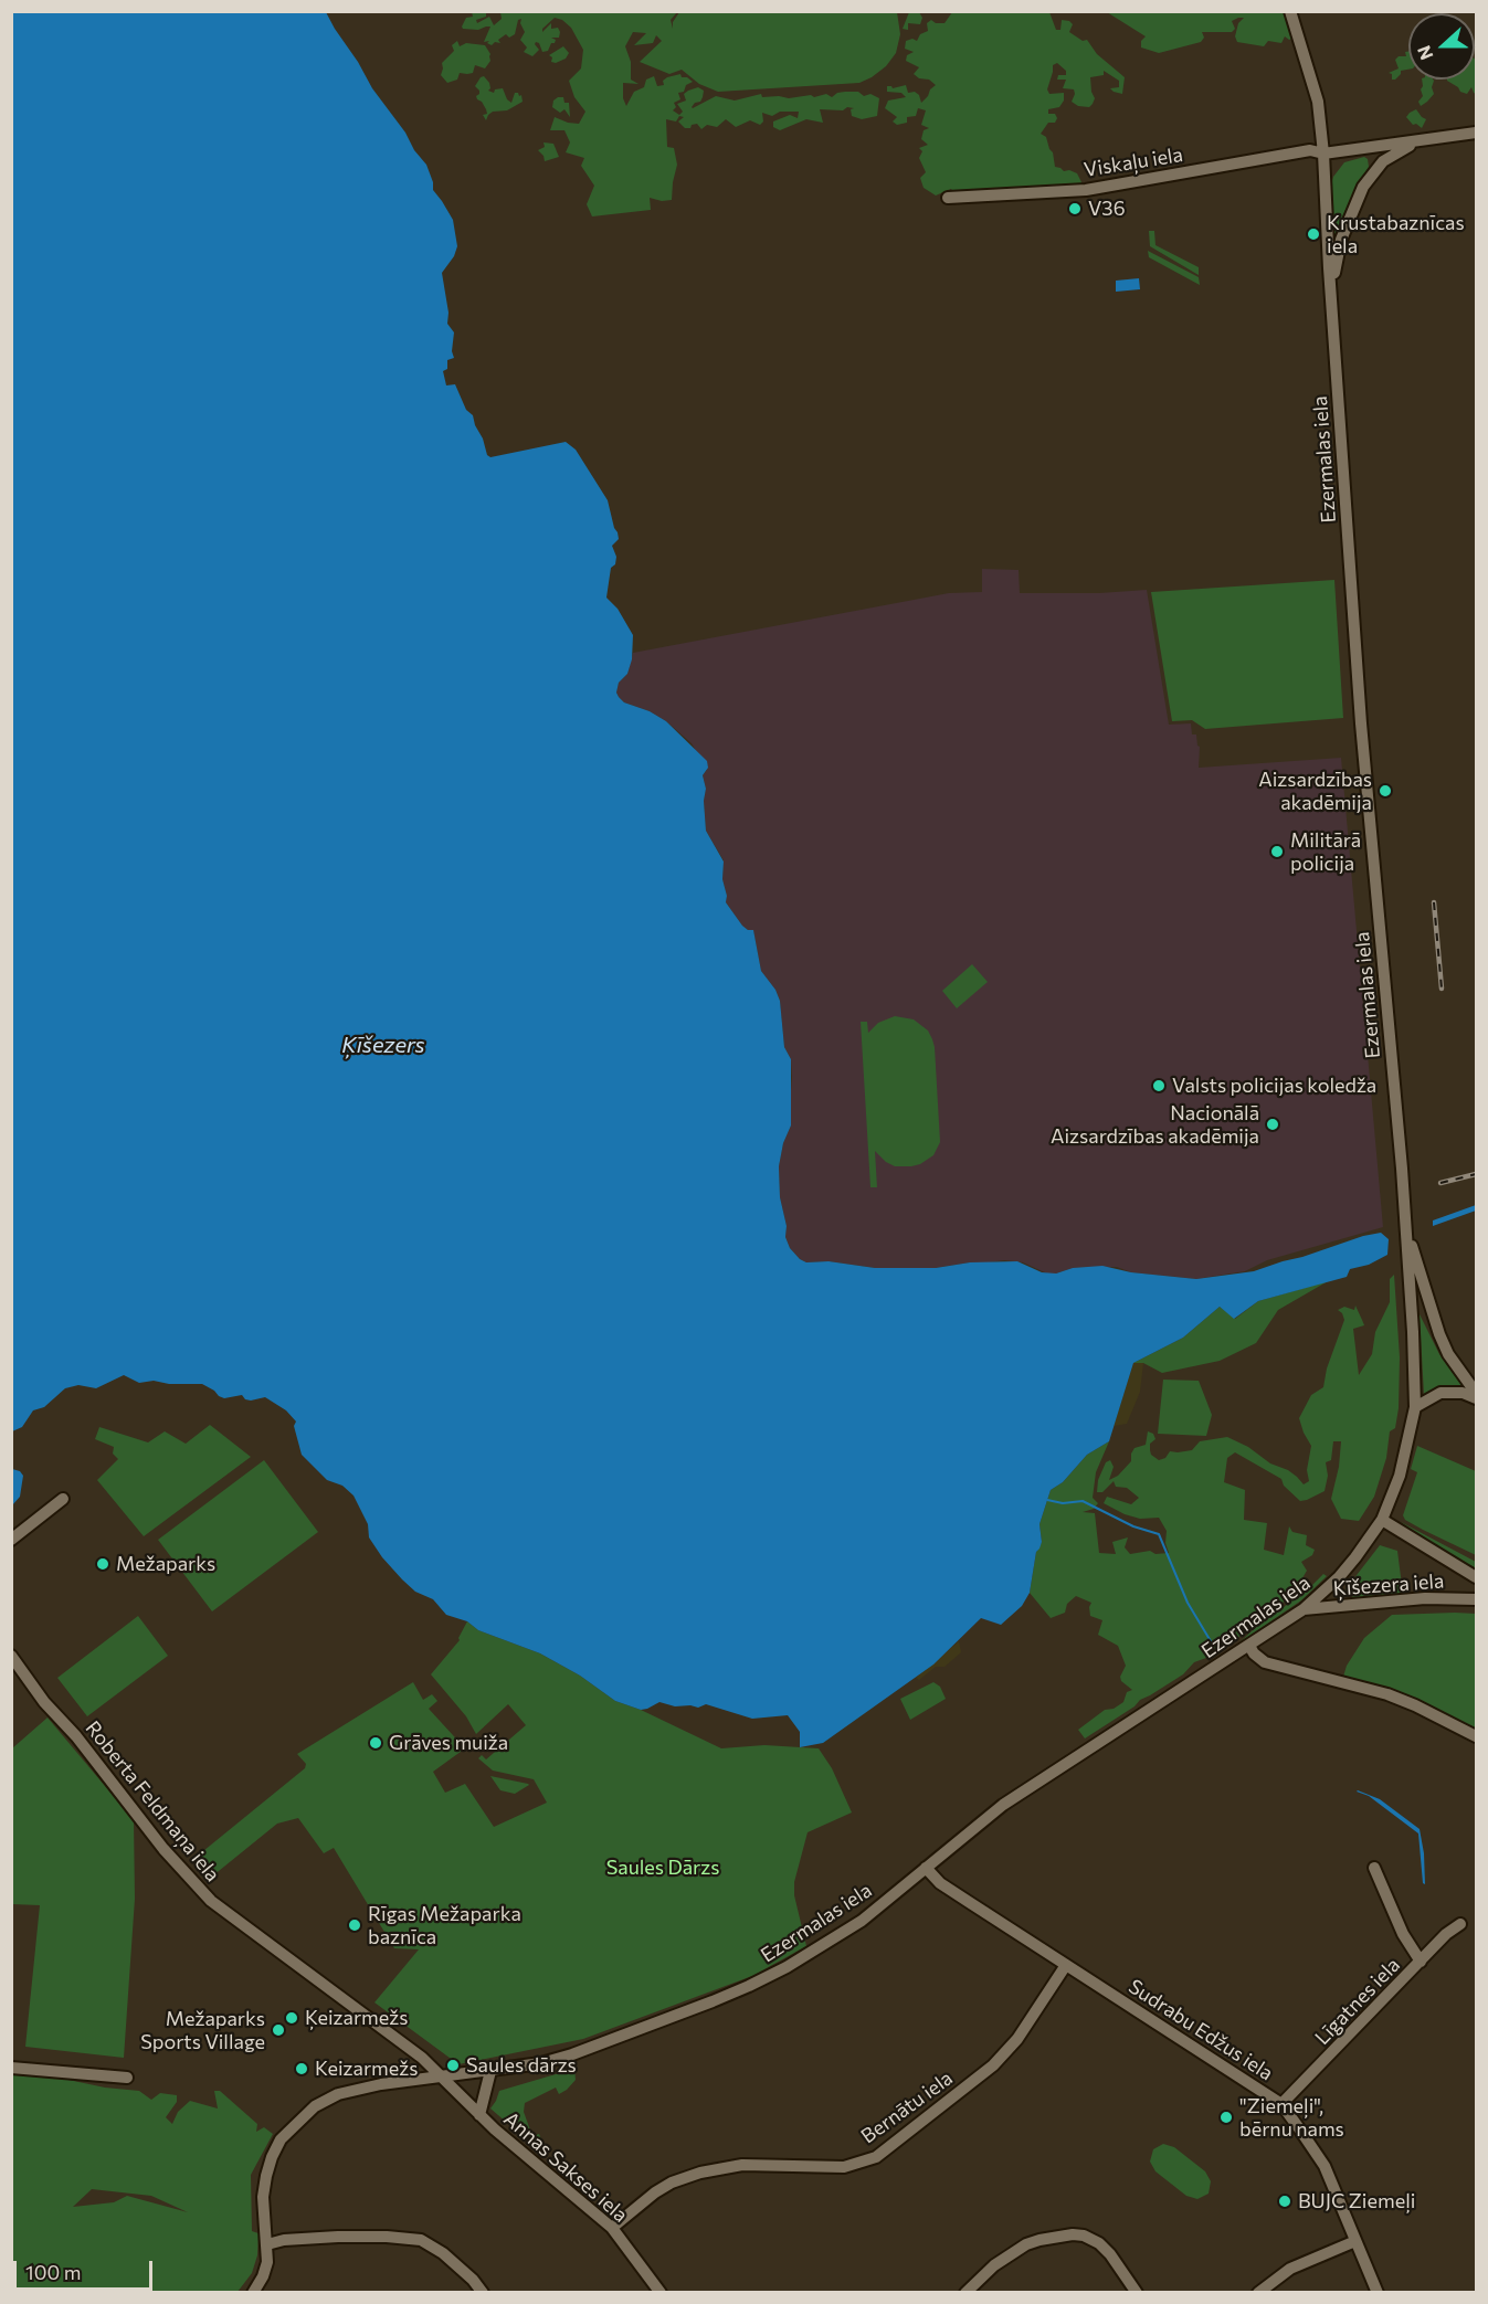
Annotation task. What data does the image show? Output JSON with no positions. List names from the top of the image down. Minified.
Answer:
{"streets":{"street":["Viskaļu iela","Ezermalas iela","Ķīšezera iela","Roberta Feldmaņa iela","Līgatnes iela","Sudrabu Edžus iela","Bernātu iela","Annas Sakses iela"]},"crossings":[["Viskaļu iela","Ezermalas iela"],["Ezermalas iela","Ķīšezera iela"],["Ezermalas iela","Roberta Feldmaņa iela"],["Ezermalas iela","Sudrabu Edžus iela"],["Ezermalas iela","Annas Sakses iela"],["Roberta Feldmaņa iela","Annas Sakses iela"],["Līgatnes iela","Sudrabu Edžus iela"],["Sudrabu Edžus iela","Bernātu iela"],["Bernātu iela","Annas Sakses iela"]],"water":["Ķīšezers"],"parks":["Saules Dārzs"],"places":["V36","Krustabaznīcas iela","Aizsardzības akadēmija","Militārā policija","Valsts policijas koledža","Nacionālā Aizsardzības akadēmija","Mežaparks","Grāves muiža","Rīgas Mežaparka baznīca","Ķeizarmežs","Mežaparks Sports Village","Saules dārzs","Keizarmežs","\"Ziemeļi\", bērnu nams","BUJC Ziemeļi"],"scale_bar":"100 m","north":"left"}
